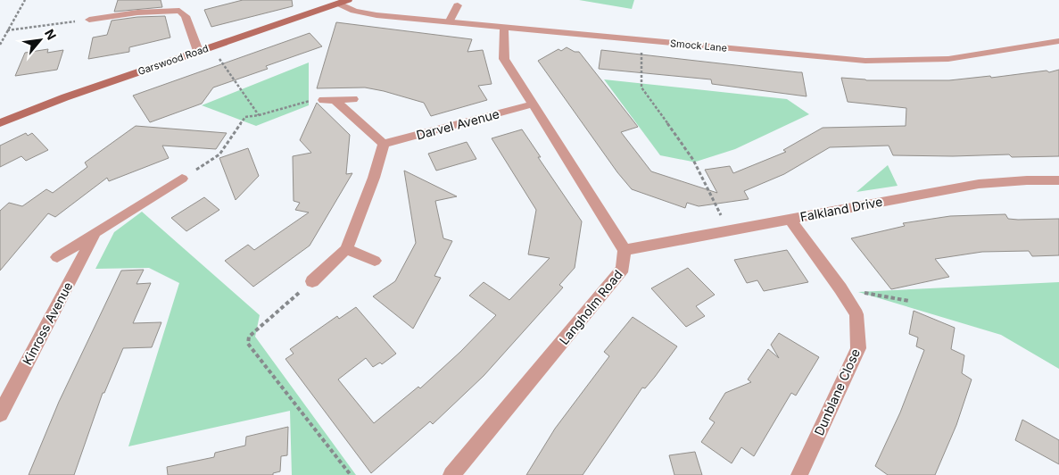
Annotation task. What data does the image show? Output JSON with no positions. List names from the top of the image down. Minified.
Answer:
{"streets":{"street":["Smock Lane","Garswood Road","Darvel Avenue","Falkland Drive","Langholm Road","Kinross Avenue","Dunblane Close"]},"crossings":[["Smock Lane","Garswood Road"],["Falkland Drive","Langholm Road"],["Falkland Drive","Dunblane Close"]],"north":"top right"}
